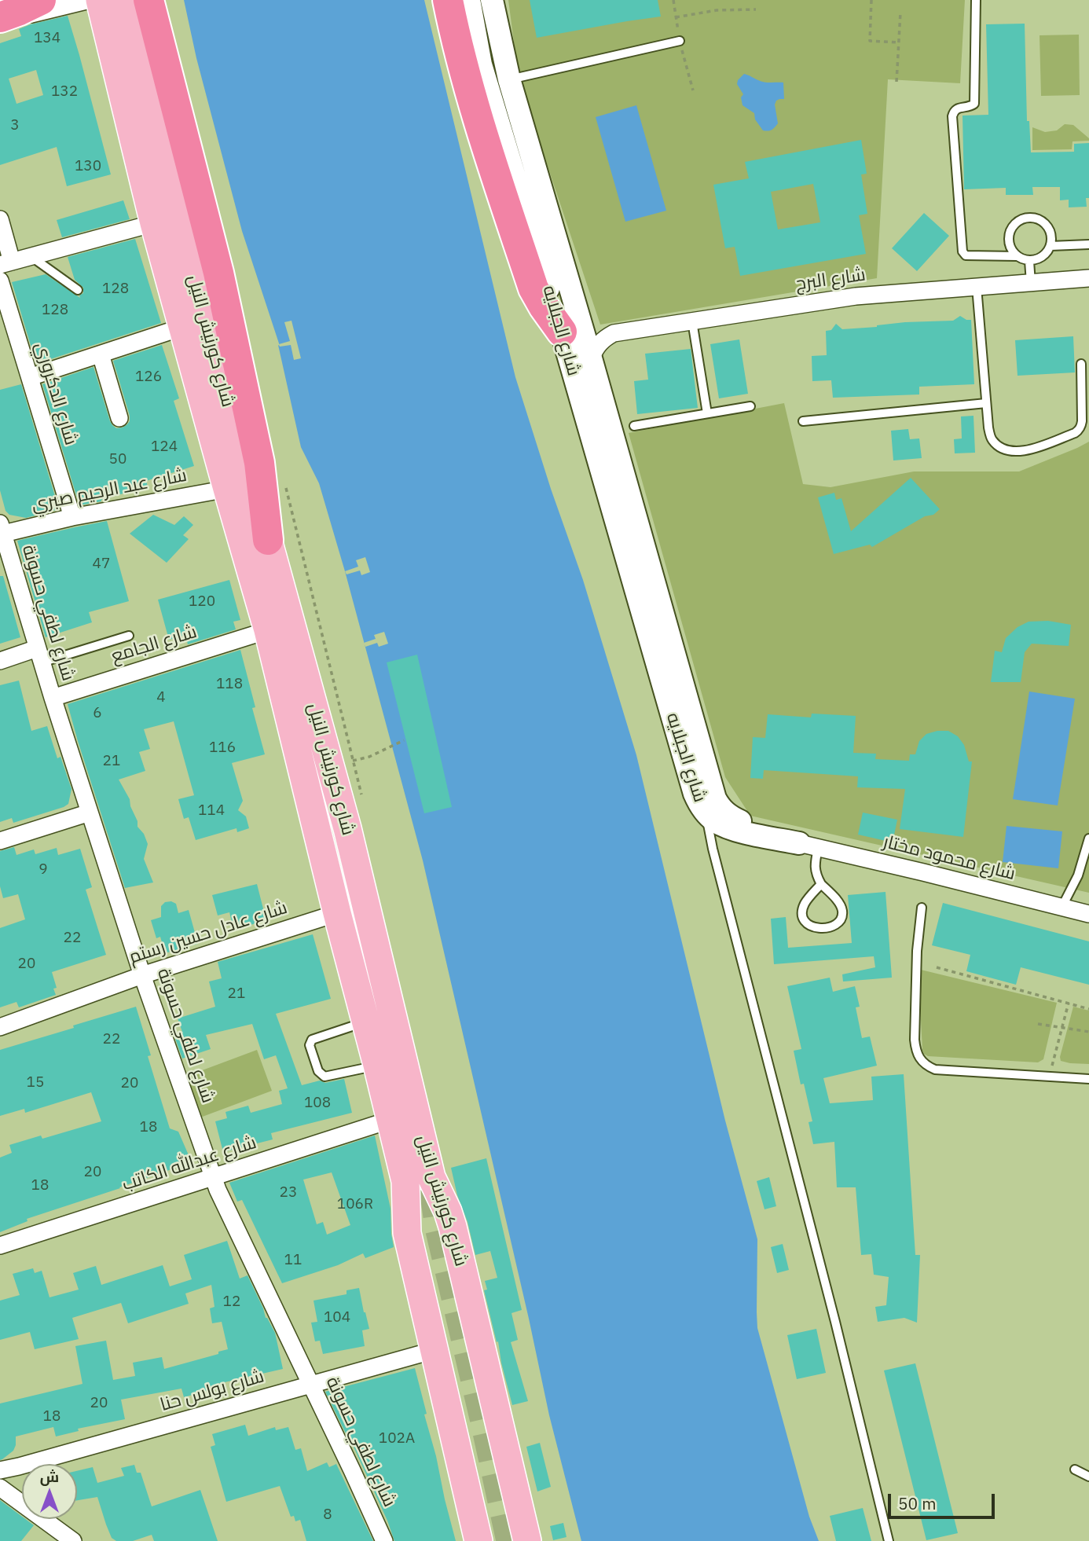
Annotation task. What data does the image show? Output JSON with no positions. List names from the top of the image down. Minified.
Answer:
{"streets":{"main road":["شارع كورنيش النيل"],"street":["شارع البرج","شارع الجبلايه","شارع الدكروري","شارع عبد الرحيم صبري","شارع لطفي حسونة","شارع الجامع","شارع محمود مختار","شارع عادل حسين رستم","شارع عبدالله الكاتب","شارع بولس حنا"]},"crossings":[["شارع البرج","شارع الجبلايه"],["شارع الجبلايه","شارع محمود مختار"],["شارع كورنيش النيل","شارع عبد الرحيم صبري"],["شارع كورنيش النيل","شارع الجامع"],["شارع كورنيش النيل","شارع عادل حسين رستم"],["شارع كورنيش النيل","شارع عبدالله الكاتب"],["شارع كورنيش النيل","شارع بولس حنا"],["شارع الدكروري","شارع عبد الرحيم صبري"],["شارع عبد الرحيم صبري","شارع لطفي حسونة"],["شارع لطفي حسونة","شارع الجامع"],["شارع لطفي حسونة","شارع عادل حسين رستم"],["شارع لطفي حسونة","شارع عبدالله الكاتب"],["شارع لطفي حسونة","شارع بولس حنا"]],"house_numbers":["134","132","3","130","128","128","126","124","50","47","120","118","4","6","116","21","114","9","22","20","21","22","15","20","108","18","20","18","23","106R","11","12","104","20","18","102A","8"],"scale_bar":"50 m","north":"top"}
